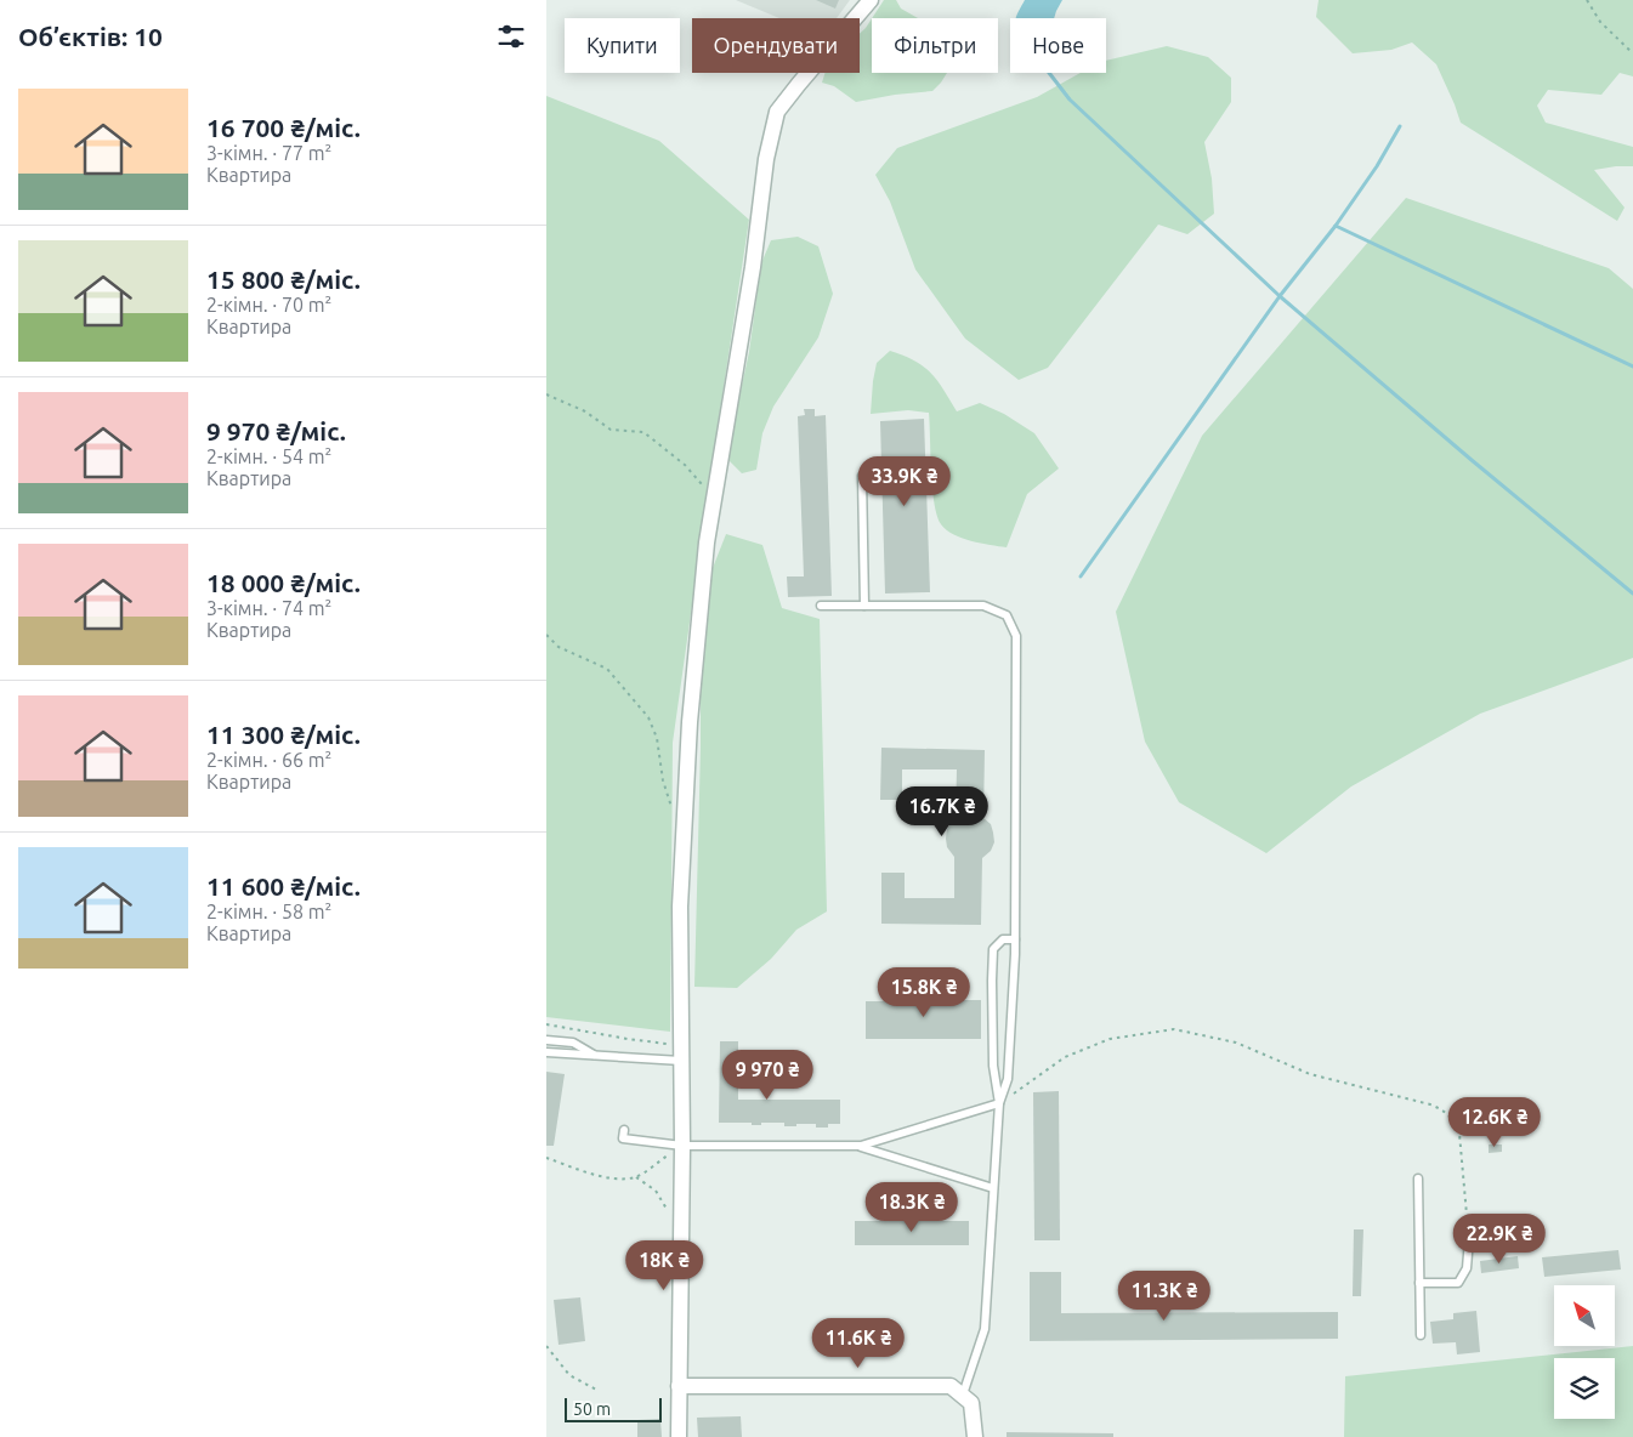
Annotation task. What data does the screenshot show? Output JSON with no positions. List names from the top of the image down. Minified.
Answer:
{"scale_bar":"50 m","north":"top left","page":{"heading":"Об’єктів: 10","chip":["Купити","Орендувати","Фільтри","Нове"],"list":[{"name":"16 700 ₴/міс.","note":"3-кімн. · 77 m² · Квартира"},{"name":"15 800 ₴/міс.","note":"2-кімн. · 70 m² · Квартира"},{"name":"9 970 ₴/міс.","note":"2-кімн. · 54 m² · Квартира"},{"name":"18 000 ₴/міс.","note":"3-кімн. · 74 m² · Квартира"},{"name":"11 300 ₴/міс.","note":"2-кімн. · 66 m² · Квартира"},{"name":"11 600 ₴/міс.","note":"2-кімн. · 58 m² · Квартира"}],"price":["33.9K ₴","16.7K ₴","15.8K ₴","9 970 ₴","12.6K ₴","18.3K ₴","22.9K ₴","18K ₴","11.3K ₴","11.6K ₴"],"scale":"50 m"}}
